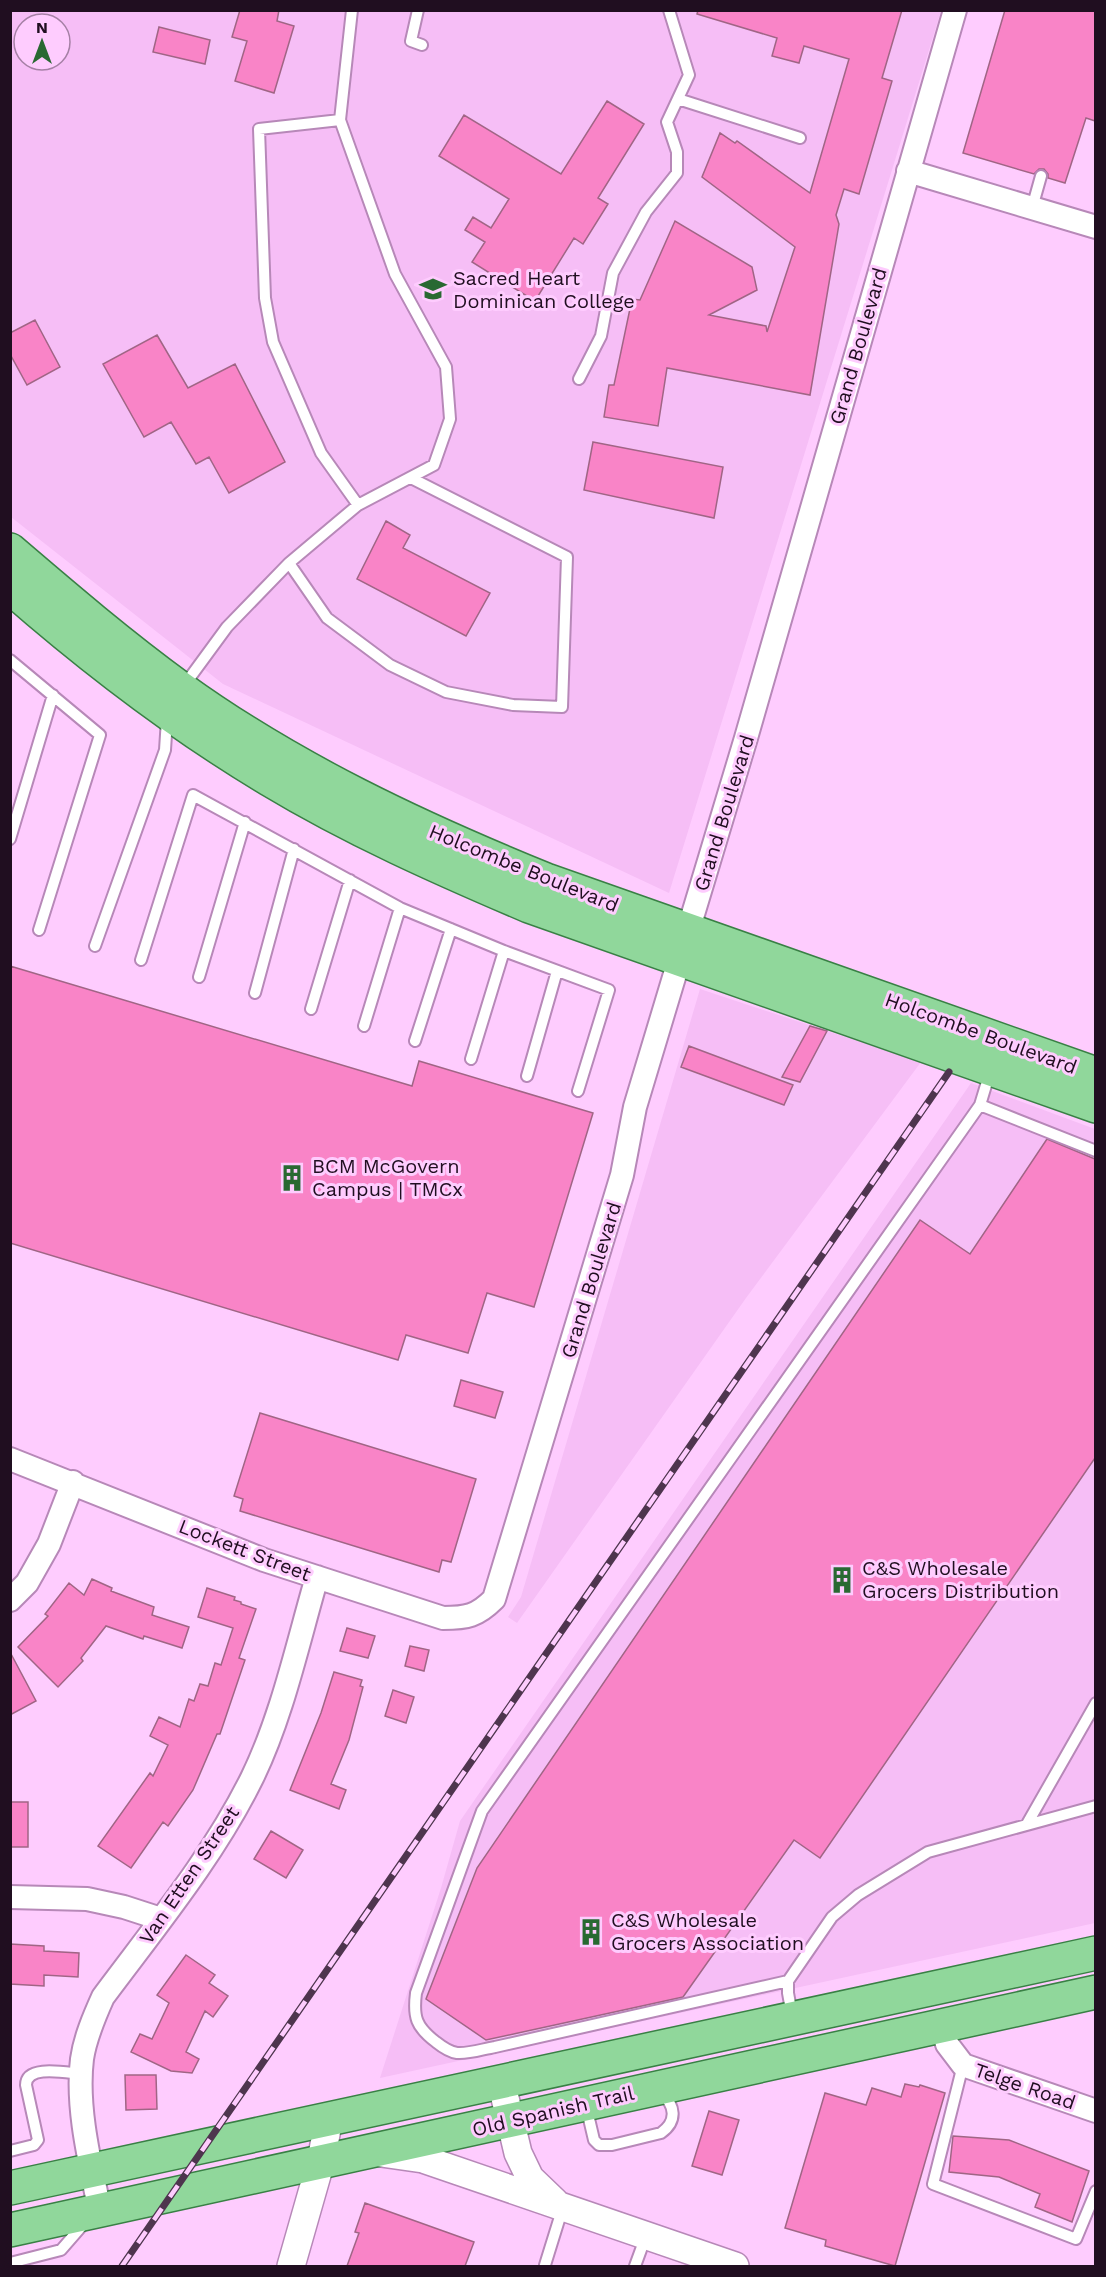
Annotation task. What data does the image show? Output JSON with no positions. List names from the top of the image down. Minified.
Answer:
{"streets":{"main road":["Holcombe Boulevard","Old Spanish Trail"],"street":["Grand Boulevard","Lockett Street","Van Etten Street","Telge Road"]},"crossings":[["Grand Boulevard","Holcombe Boulevard"],["Grand Boulevard","Lockett Street"],["Lockett Street","Van Etten Street"],["Van Etten Street","Old Spanish Trail"],["Telge Road","Old Spanish Trail"]],"places":{"school or university":["Sacred Heart Dominican College"],"building":["BCM McGovern Campus | TMCx","C&S Wholesale Grocers Distribution","C&S Wholesale Grocers Association"]},"north":"top"}
